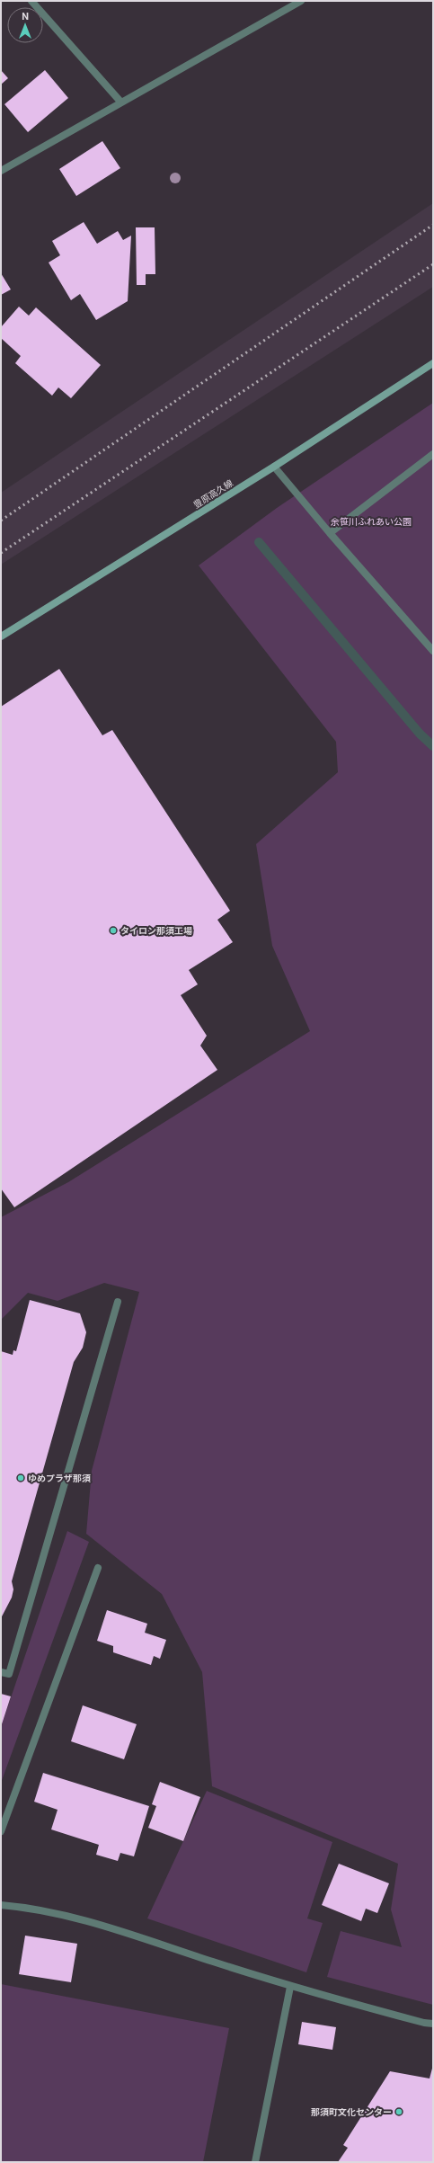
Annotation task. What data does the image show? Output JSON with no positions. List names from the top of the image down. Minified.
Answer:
{"streets":{"main road":["豊原高久線"]},"parks":["余笹川ふれあい公園"],"places":["タイロン那須工場","ゆめプラザ那須","那須町文化センター"],"north":"top"}
